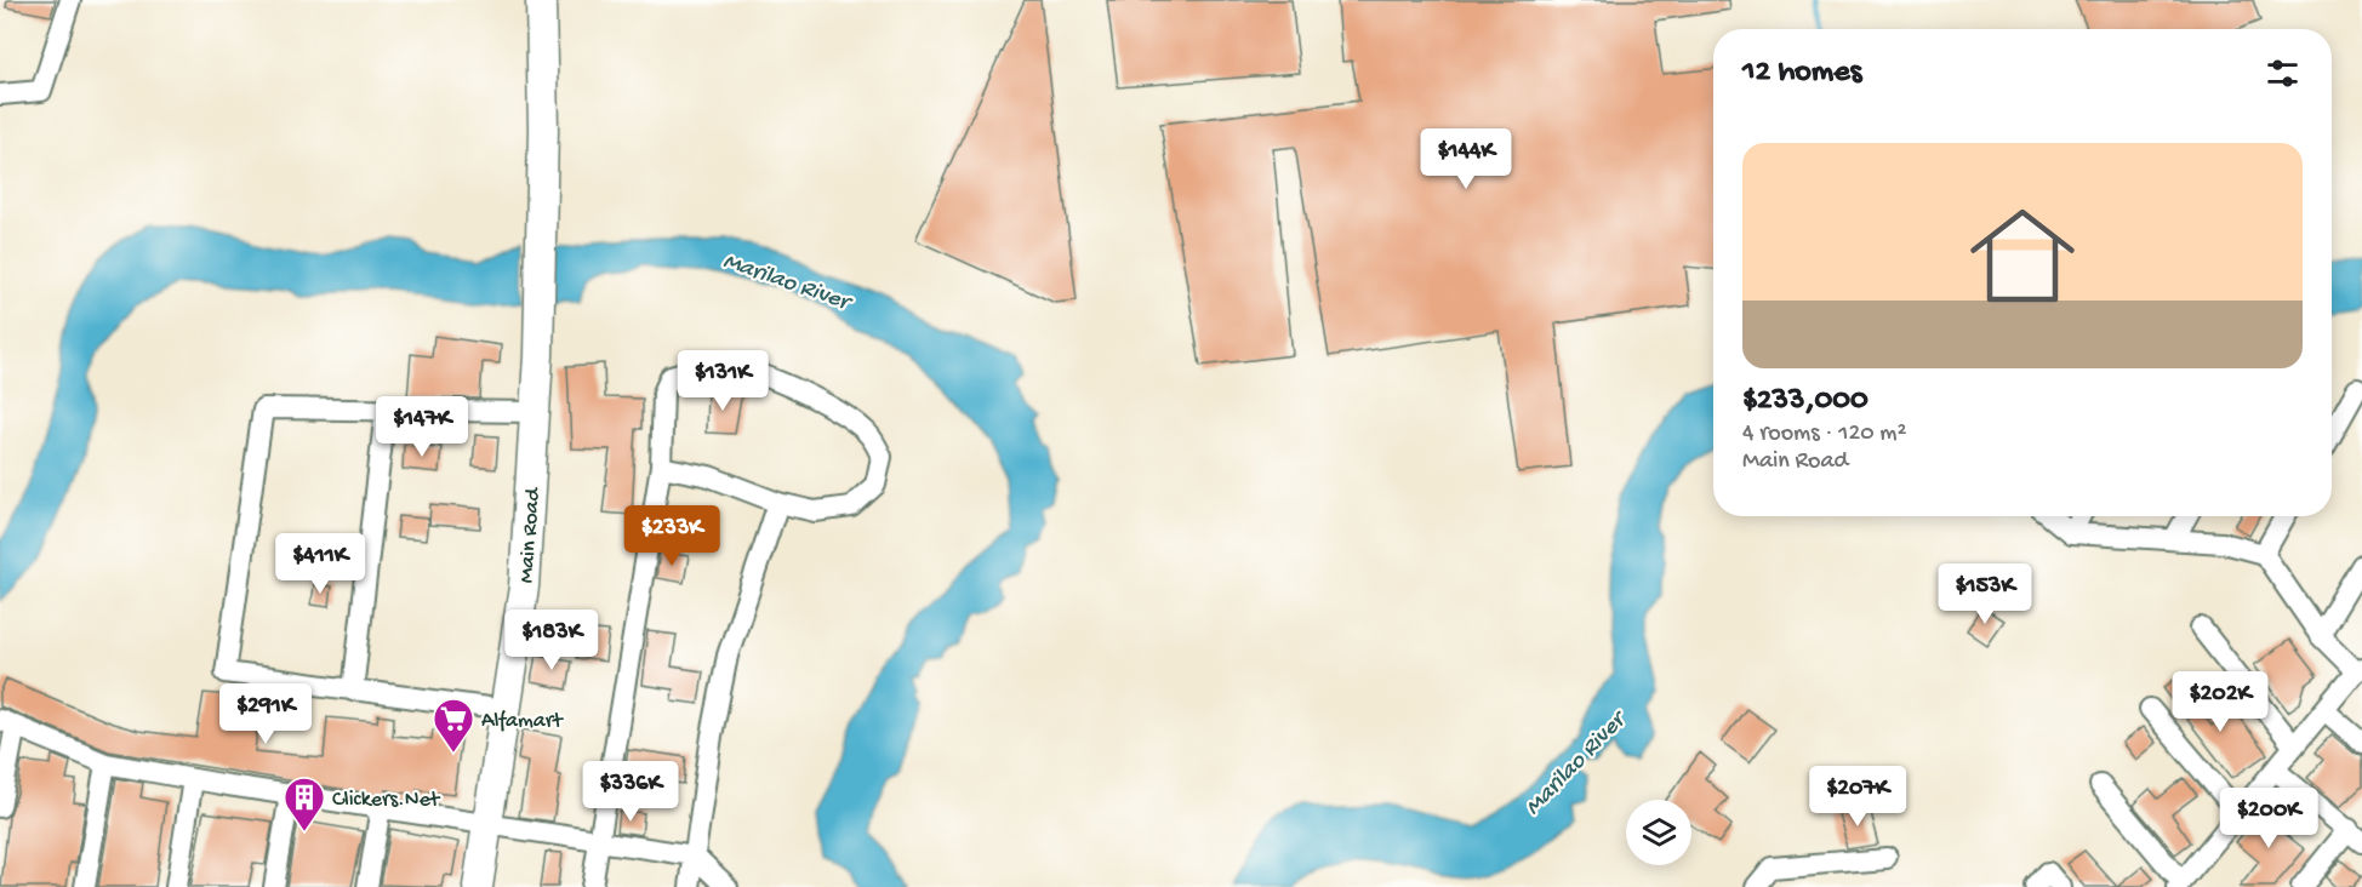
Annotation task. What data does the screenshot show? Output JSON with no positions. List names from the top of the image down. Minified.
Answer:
{"streets":{"main road":["Main Road"]},"water":["Marilao River"],"places":{"supermarket":["Alfamart"],"building":["Clickers.Net"]},"page":{"heading":"12 homes","list":[{"name":"$233,000","note":"4 rooms · 120 m² · Main Road"}],"price":["$144K","$131K","$147K","$233K","$411K","$153K","$183K","$202K","$291K","$336K","$207K","$200K"]}}
